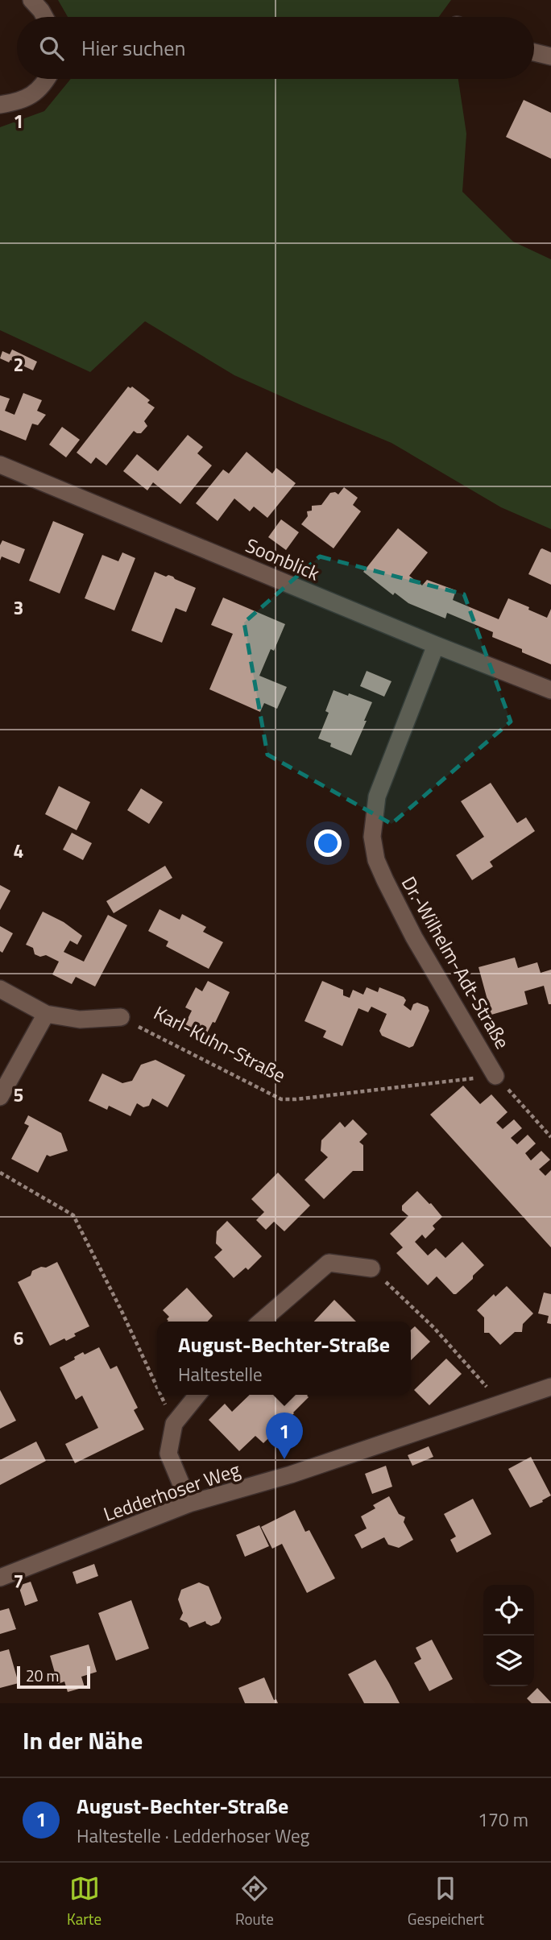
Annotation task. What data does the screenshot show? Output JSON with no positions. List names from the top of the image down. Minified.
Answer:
{"streets":{"street":["Soonblick","Dr.-Wilhelm-Adt-Straße","Ledderhoser Weg"],"path":["Karl-Kuhn-Straße"]},"crossings":[["Soonblick","Dr.-Wilhelm-Adt-Straße"],["Dr.-Wilhelm-Adt-Straße","Karl-Kuhn-Straße"]],"scale_bar":"20 m","page":{"search":"Hier suchen","popup":["August-Bechter-Straße","Haltestelle"],"pins":"1","scale":"20 m","heading":"In der Nähe","list":[{"mark":"1","name":"August-Bechter-Straße","note":"Haltestelle · Ledderhoser Weg","value":"170 m"}],"nav":["Karte","Route","Gespeichert"]},"grid":{"rows":["1","2","3","4","5","6","7"]}}
